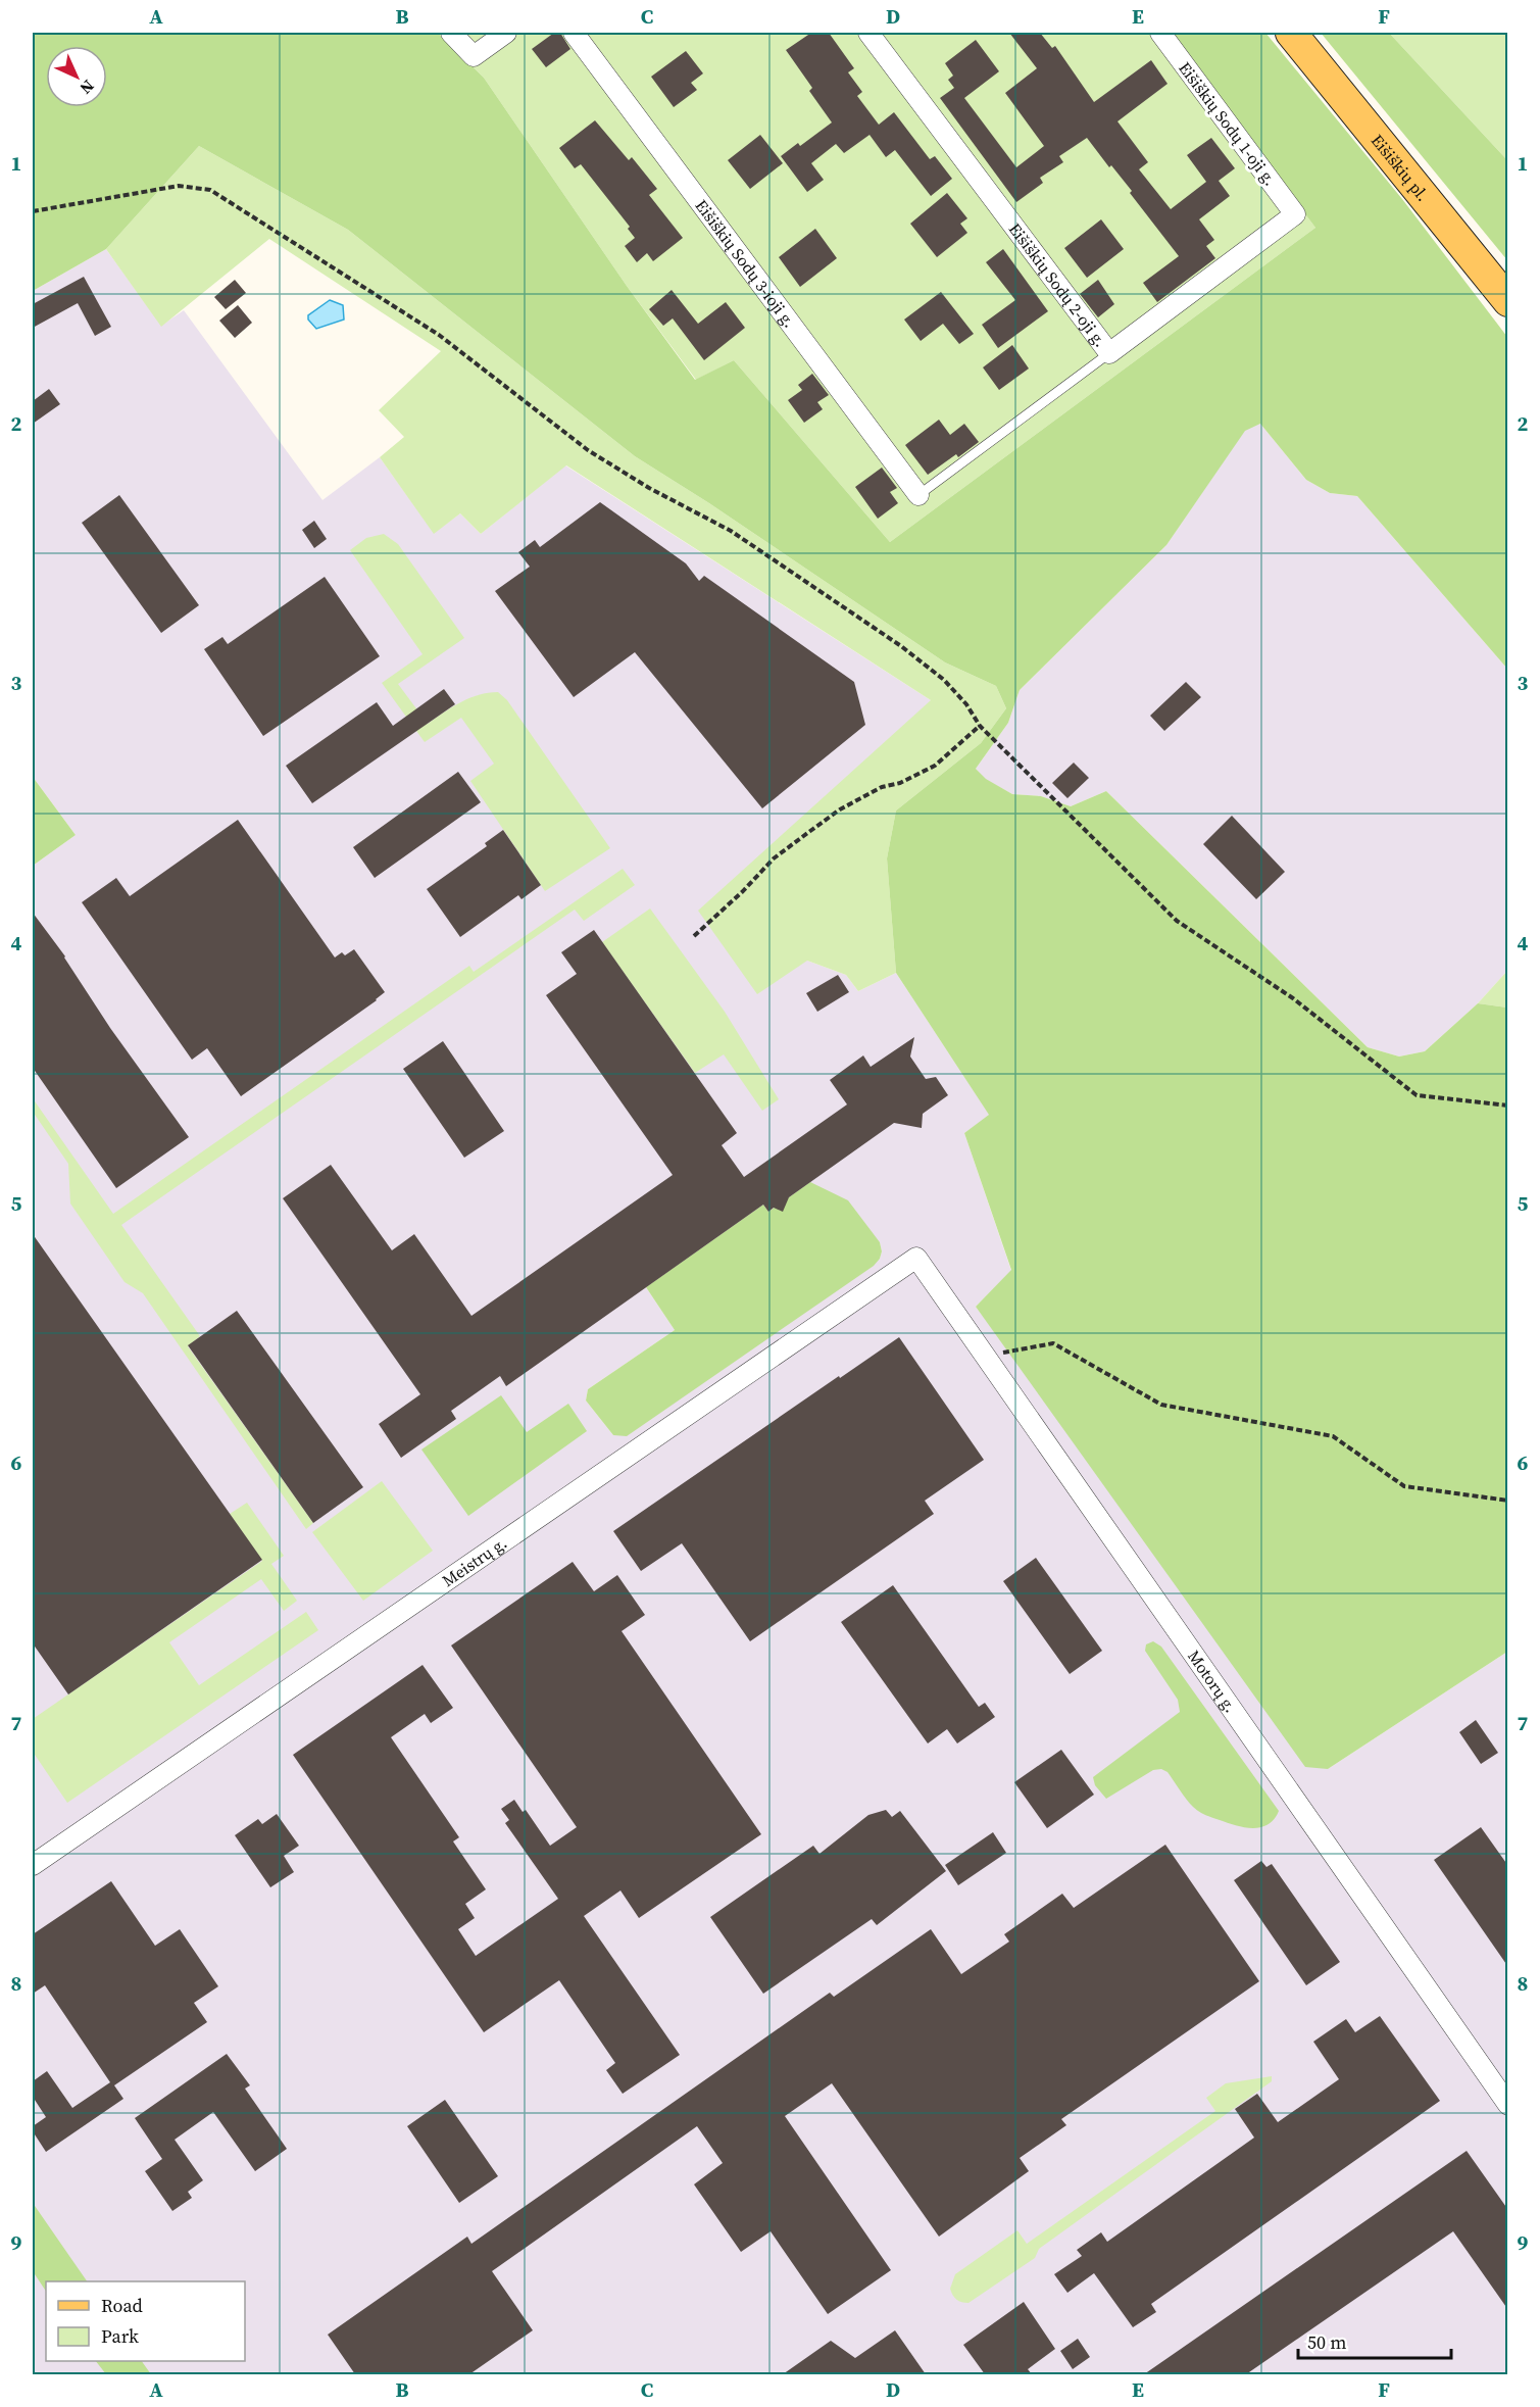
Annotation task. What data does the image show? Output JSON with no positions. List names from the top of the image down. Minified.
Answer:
{"streets":{"main road":["Eišiškių pl."],"street":["Eišiškių Sodų 1-oji g.","Eišiškių Sodų 3-ioji g.","Eišiškių Sodų 2-oji g.","Meistrų g.","Motorų g."]},"crossings":[["Eišiškių Sodų 1-oji g.","Eišiškių Sodų 2-oji g."],["Meistrų g.","Motorų g."]],"legend":["Road","Park"],"scale_bar":"50 m","north":"bottom right","grid":{"columns":["A","B","C","D","E","F"],"rows":["1","2","3","4","5","6","7","8","9"]}}
